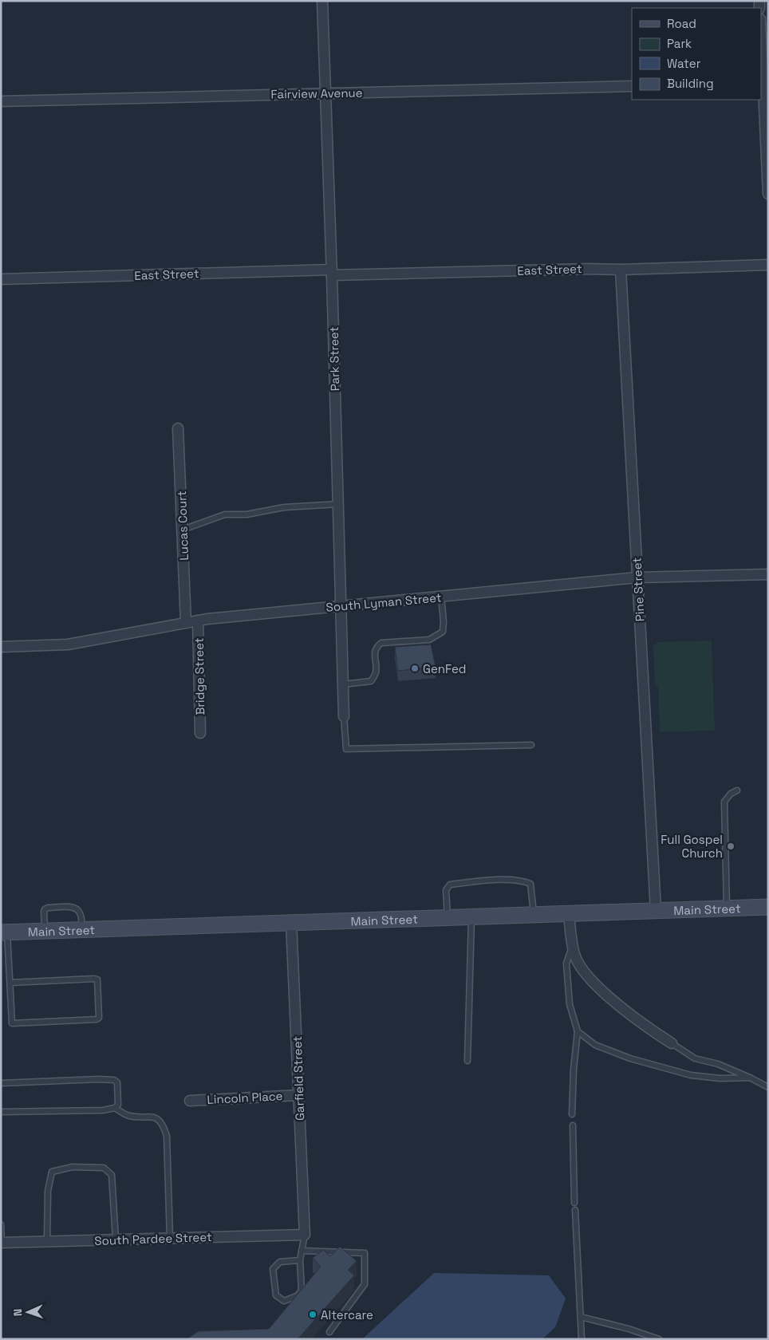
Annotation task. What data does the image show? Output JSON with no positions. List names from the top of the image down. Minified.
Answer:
{"streets":{"main road":["Main Street"],"street":["Fairview Avenue","East Street","Park Street","Lucas Court","Pine Street","South Lyman Street","Bridge Street","Garfield Street","Lincoln Place","South Pardee Street"]},"crossings":[["Fairview Avenue","Park Street"],["East Street","Park Street"],["East Street","Pine Street"],["Park Street","South Lyman Street"],["Lucas Court","South Lyman Street"],["Pine Street","South Lyman Street"],["Pine Street","Main Street"],["South Lyman Street","Bridge Street"],["Main Street","Garfield Street"],["Garfield Street","Lincoln Place"],["Garfield Street","South Pardee Street"]],"places":["GenFed","Full Gospel Church","Altercare"],"legend":["Road","Park","Water","Building"],"north":"left"}
